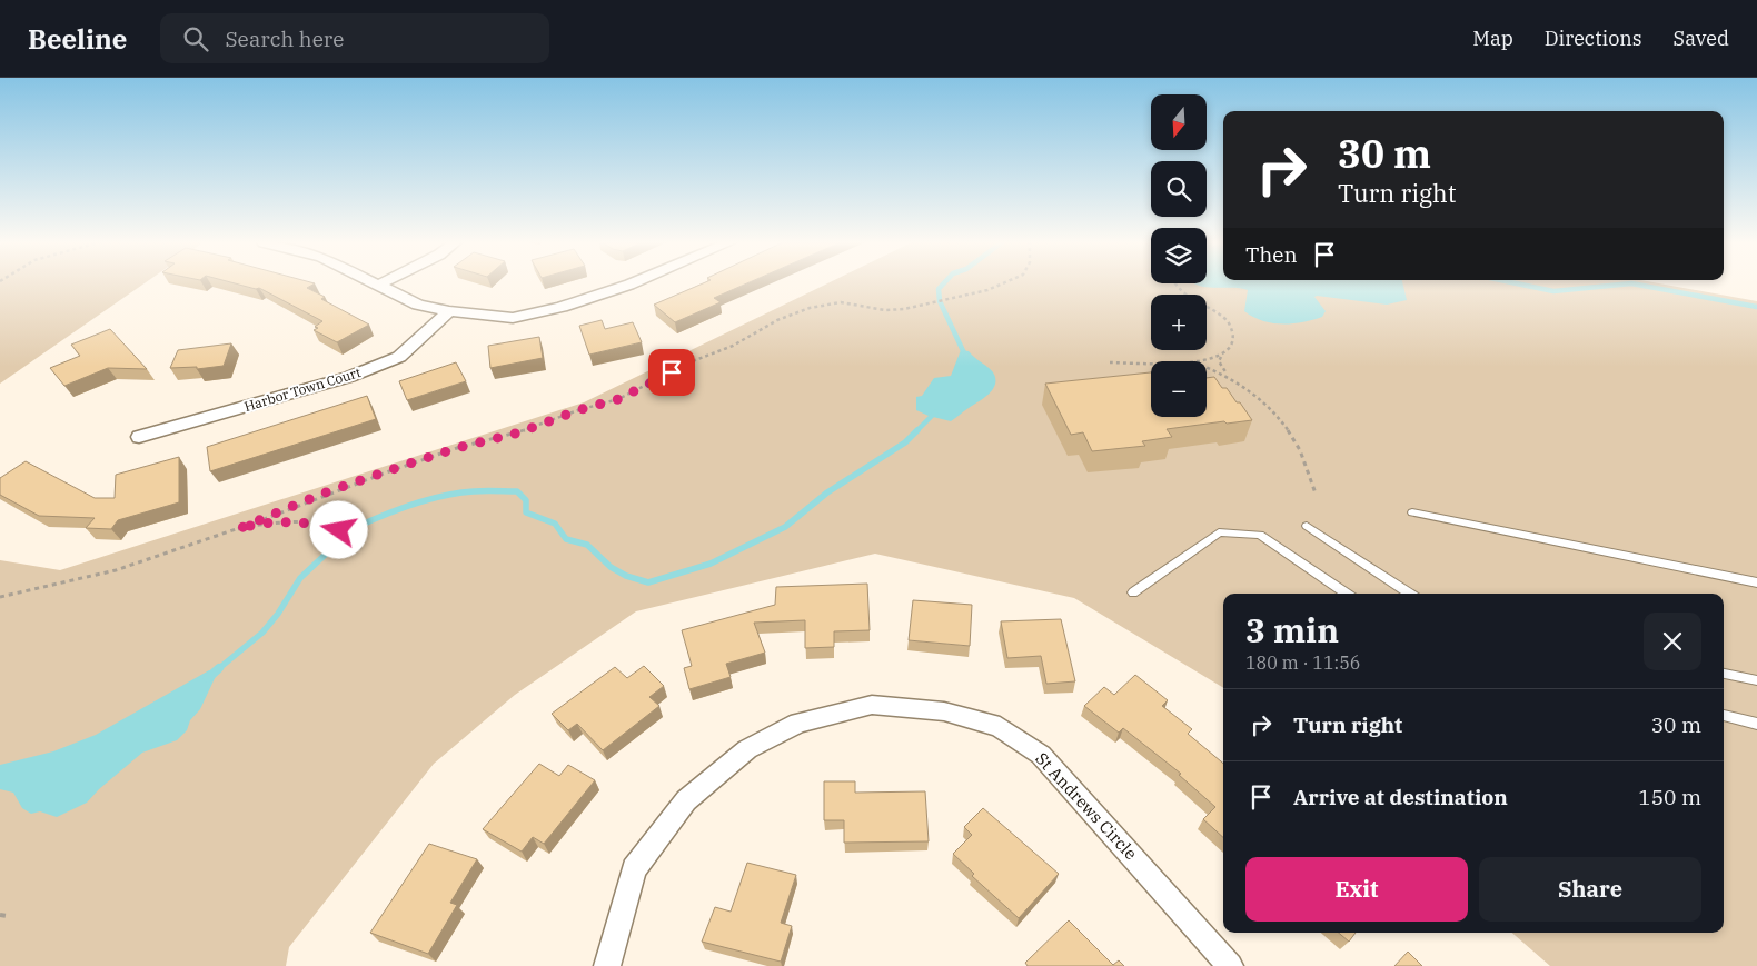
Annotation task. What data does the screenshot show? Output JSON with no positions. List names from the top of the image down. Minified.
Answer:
{"streets":{"street":["Harbor Town Court","St Andrews Circle"]},"north":"bottom","page":{"header":"Beeline","search":"Search here","nav":["Map","Directions","Saved"],"map_buttons":["+","−"],"turn":["30 m","Turn right"],"then":"Then","heading":["3 min","180 m · 11:56"],"list":[{"name":"Turn right","value":"30 m"},{"name":"Arrive at destination","value":"150 m"}],"buttons":["Exit","Share"]}}
